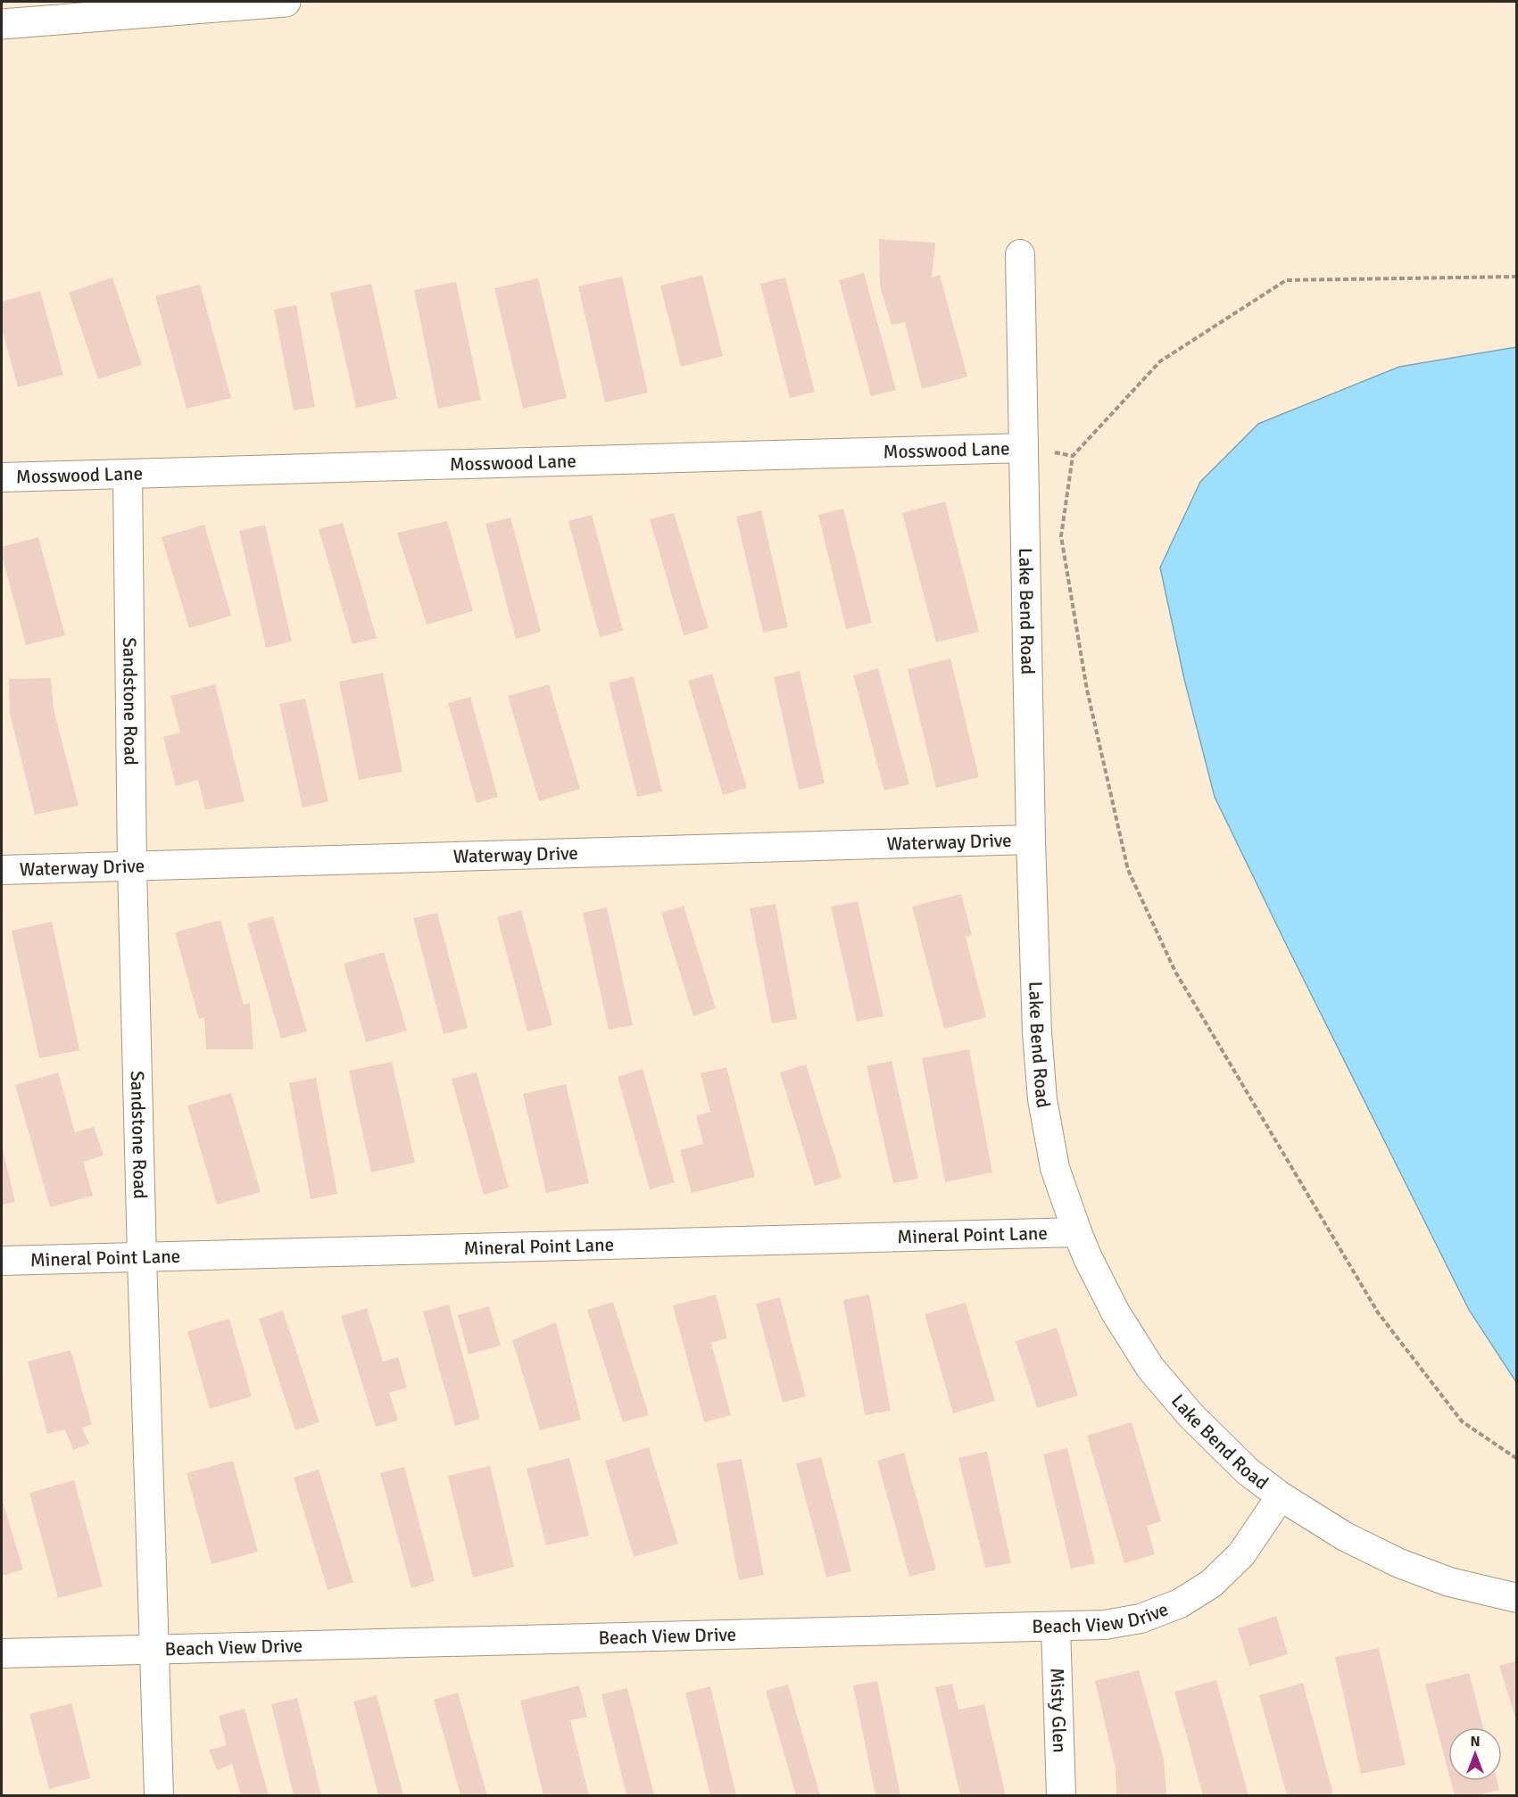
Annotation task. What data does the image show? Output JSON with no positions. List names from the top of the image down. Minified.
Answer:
{"streets":{"street":["Mosswood Lane","Lake Bend Road","Sandstone Road","Waterway Drive","Mineral Point Lane","Beach View Drive","Misty Glen"]},"crossings":[["Mosswood Lane","Lake Bend Road"],["Mosswood Lane","Sandstone Road"],["Lake Bend Road","Waterway Drive"],["Lake Bend Road","Mineral Point Lane"],["Lake Bend Road","Beach View Drive"],["Sandstone Road","Waterway Drive"],["Sandstone Road","Mineral Point Lane"],["Sandstone Road","Beach View Drive"],["Beach View Drive","Misty Glen"]],"north":"top"}
